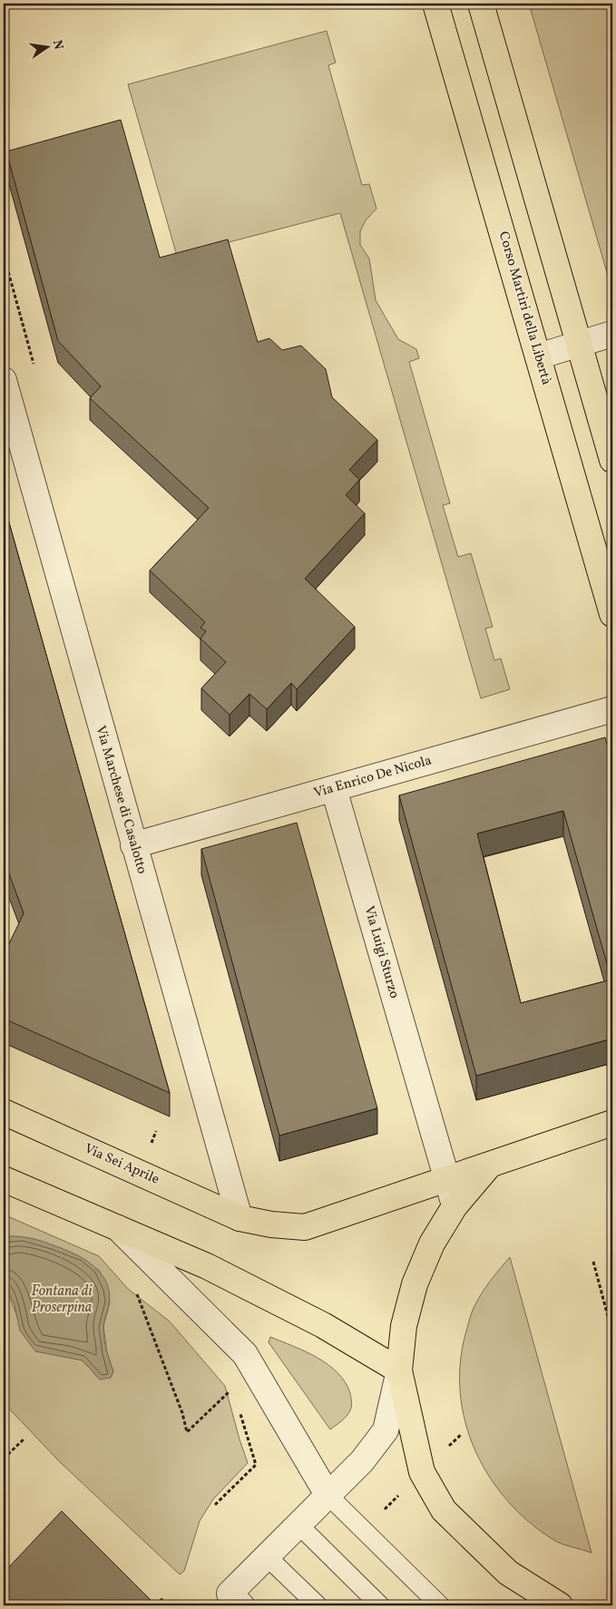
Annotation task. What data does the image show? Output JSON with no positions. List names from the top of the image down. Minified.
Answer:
{"streets":{"main road":["Corso Martiri della Libertà","Via Sei Aprile"],"street":["Via Enrico De Nicola","Via Marchese di Casalotto","Via Luigi Sturzo"]},"crossings":[["Via Enrico De Nicola","Via Marchese di Casalotto"],["Via Enrico De Nicola","Via Luigi Sturzo"],["Via Marchese di Casalotto","Via Sei Aprile"],["Via Luigi Sturzo","Via Sei Aprile"]],"water":["Fontana di Proserpina"],"north":"right"}
